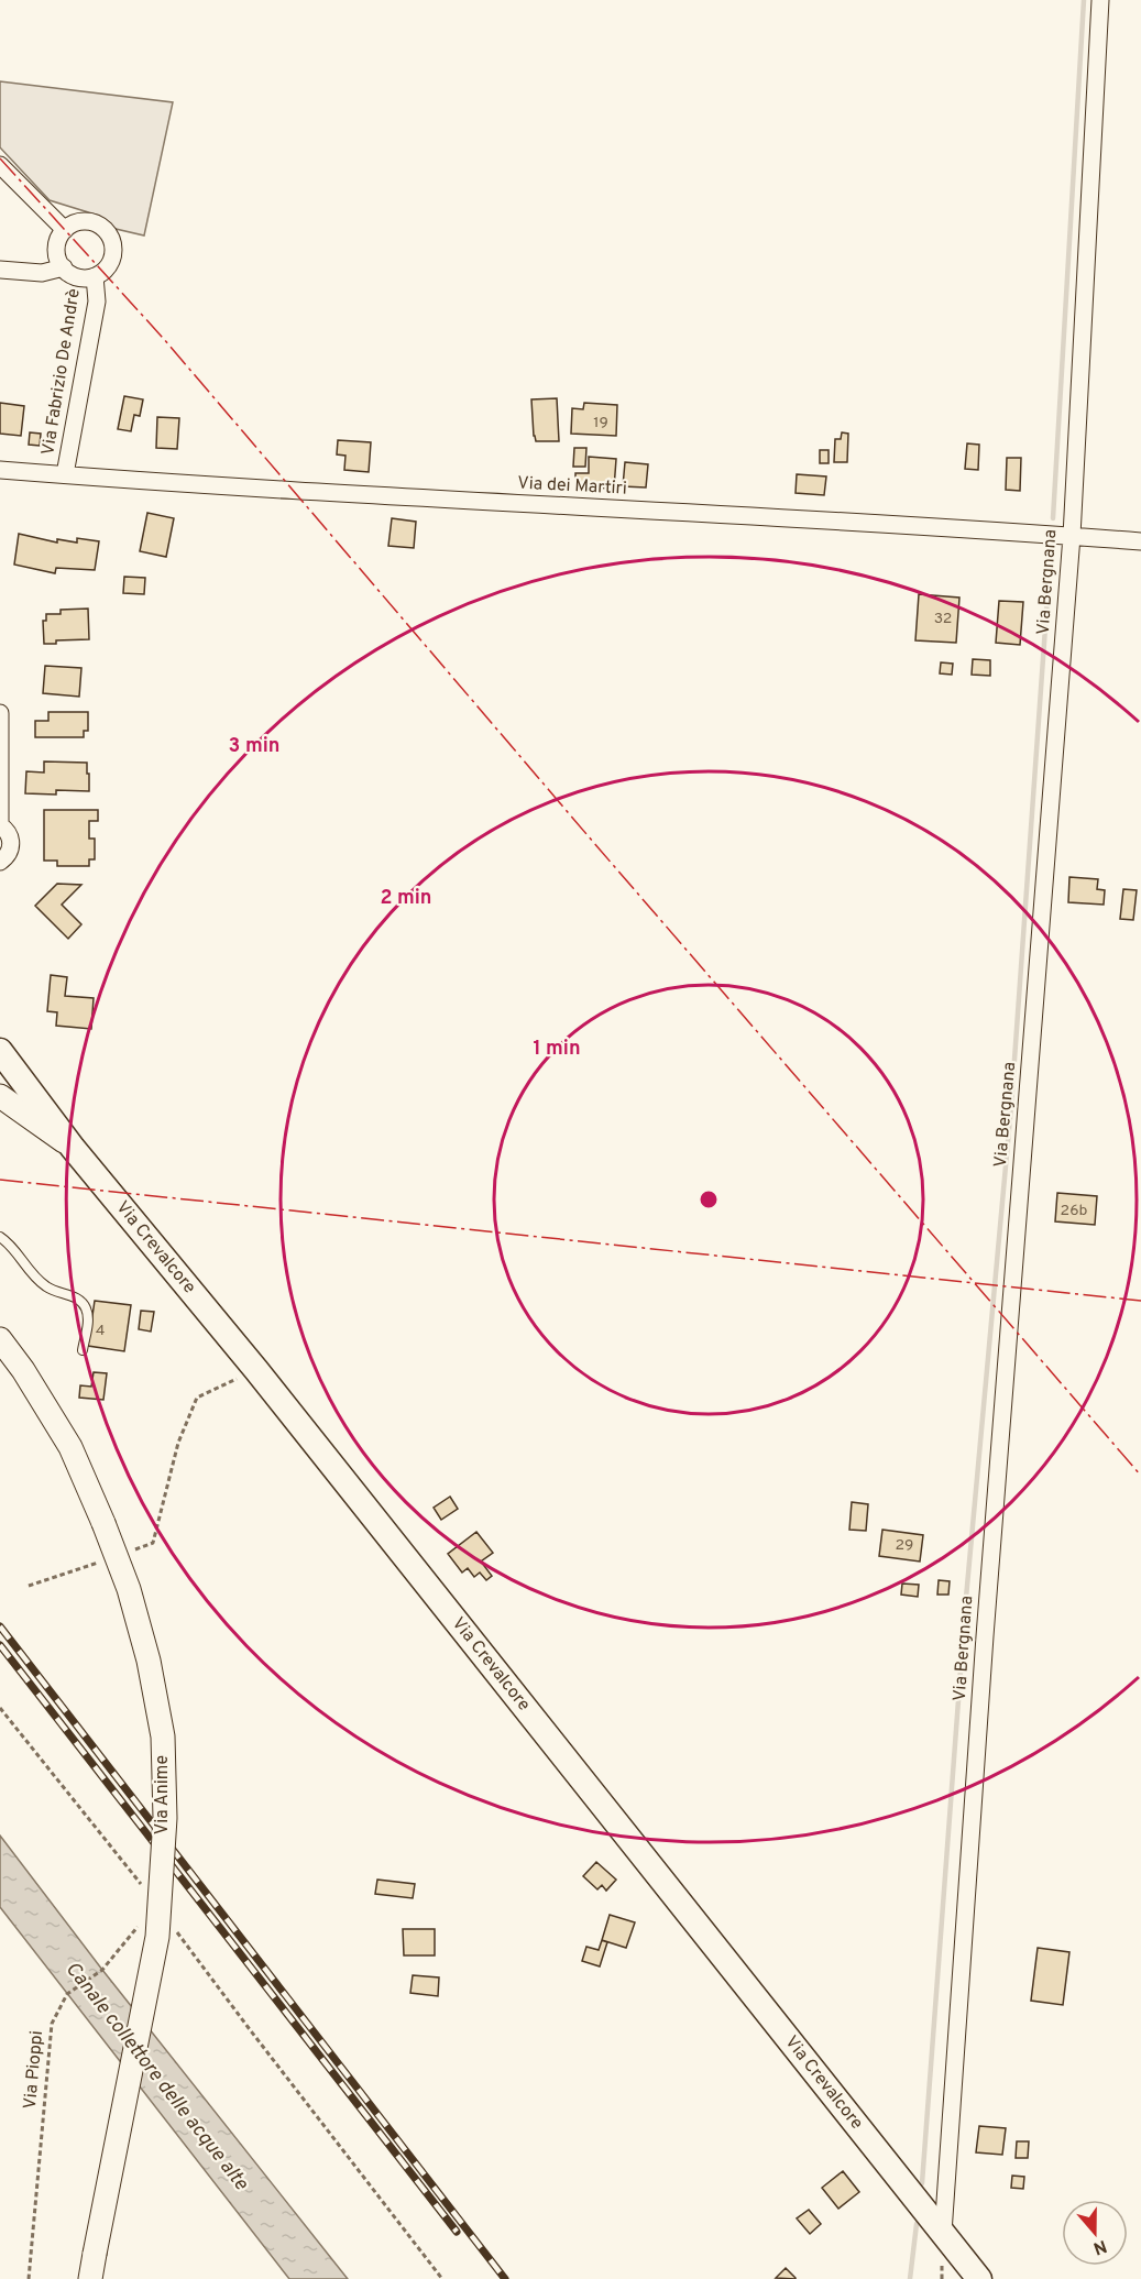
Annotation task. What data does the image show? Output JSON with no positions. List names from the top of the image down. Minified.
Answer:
{"streets":{"main road":["Via Crevalcore"],"street":["Via Fabrizio De Andrè","Via dei Martiri","Via Bergnana","Via Anime"],"path":["Via Pioppi"]},"crossings":[["Via Fabrizio De Andrè","Via dei Martiri"],["Via dei Martiri","Via Bergnana"],["Via Bergnana","Via Crevalcore"]],"water":["Canale collettore delle acque alte"],"house_numbers":["19","32","26b","4","29"],"north":"bottom","rings":["3 min","2 min","1 min"]}
